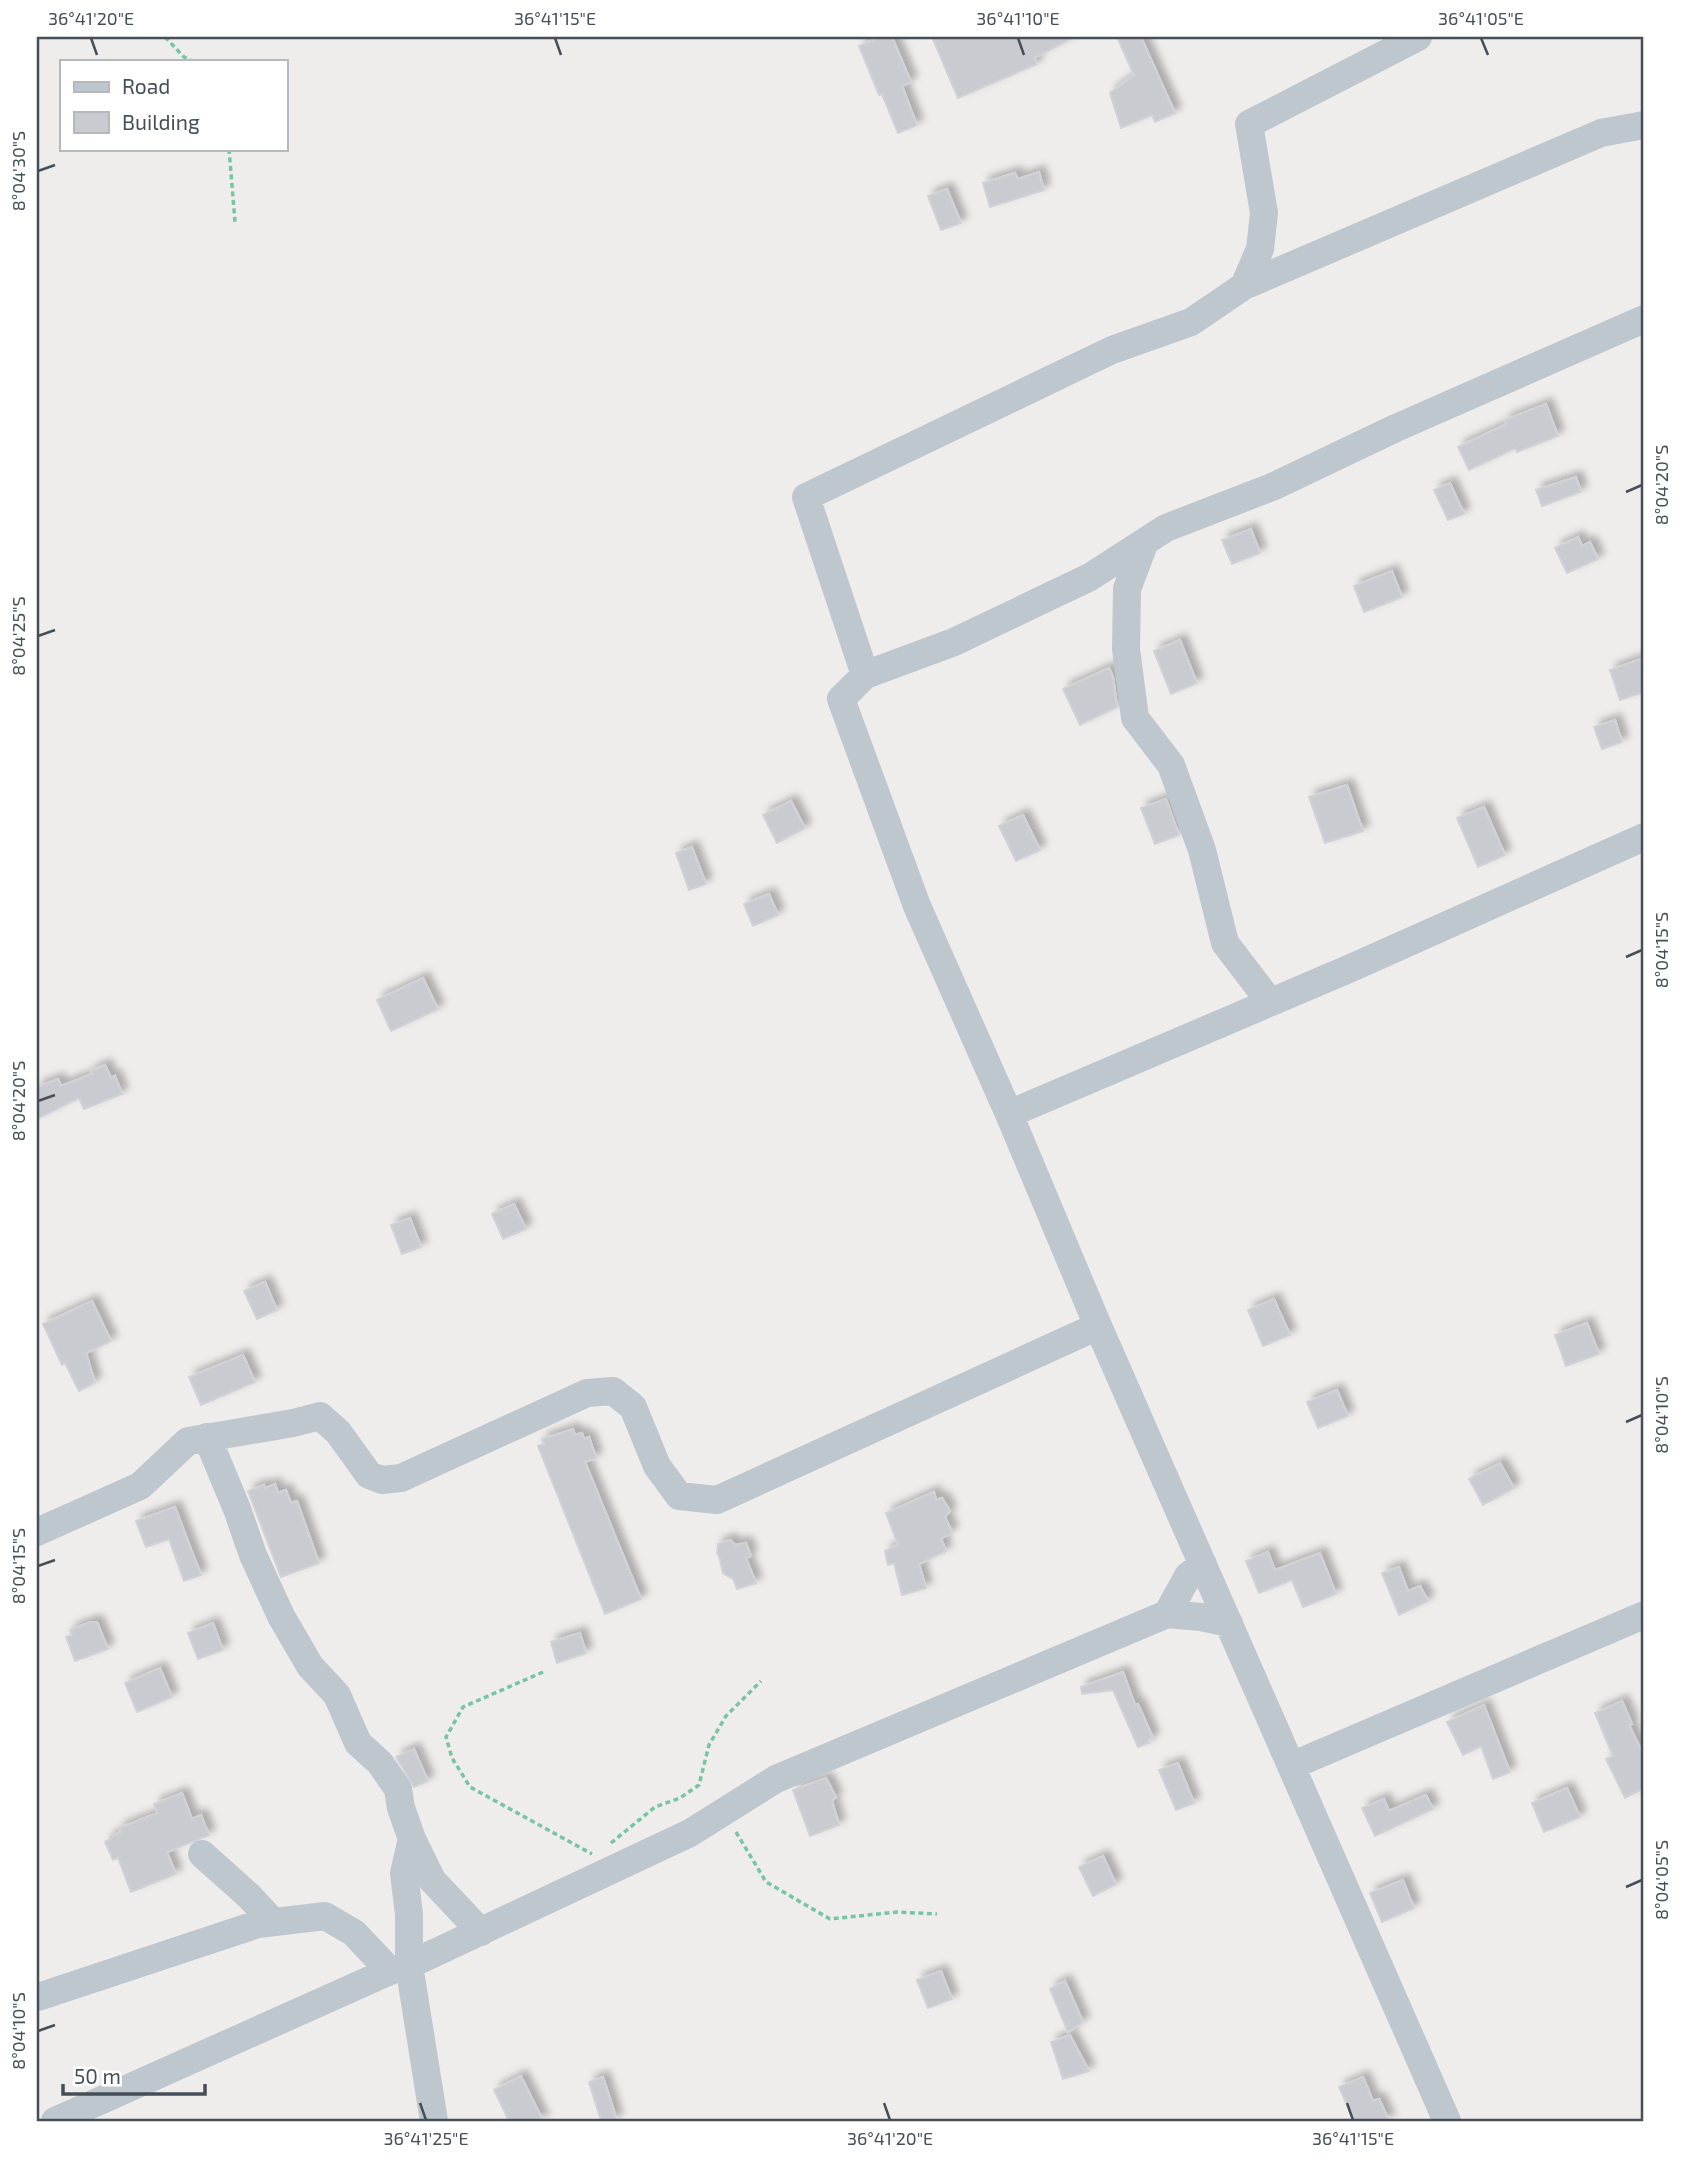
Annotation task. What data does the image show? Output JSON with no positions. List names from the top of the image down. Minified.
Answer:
{"legend":["Road","Building"],"scale_bar":"50 m","coordinates":["36°41'20\"E","36°41'15\"E","36°41'10\"E","36°41'05\"E","8°04'30\"S","8°04'20\"S","8°04'25\"S","8°04'15\"S","8°04'10\"S","8°04'05\"S","36°41'25\"E"]}
